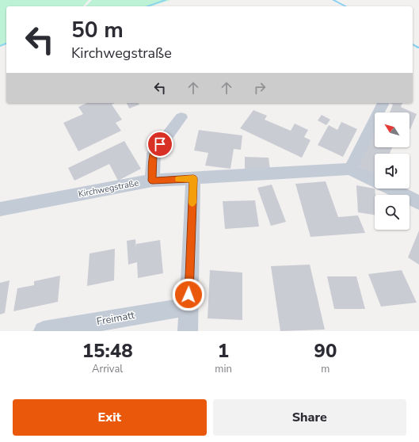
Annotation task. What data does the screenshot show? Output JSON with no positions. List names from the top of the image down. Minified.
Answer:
{"streets":{"street":["Kirchwegstraße","Freimatt"]},"north":"top left","page":{"turn":["50 m","Kirchwegstraße"],"eta":["15:48","Arrival","1","min","90","m"],"buttons":["Exit","Share"]}}
